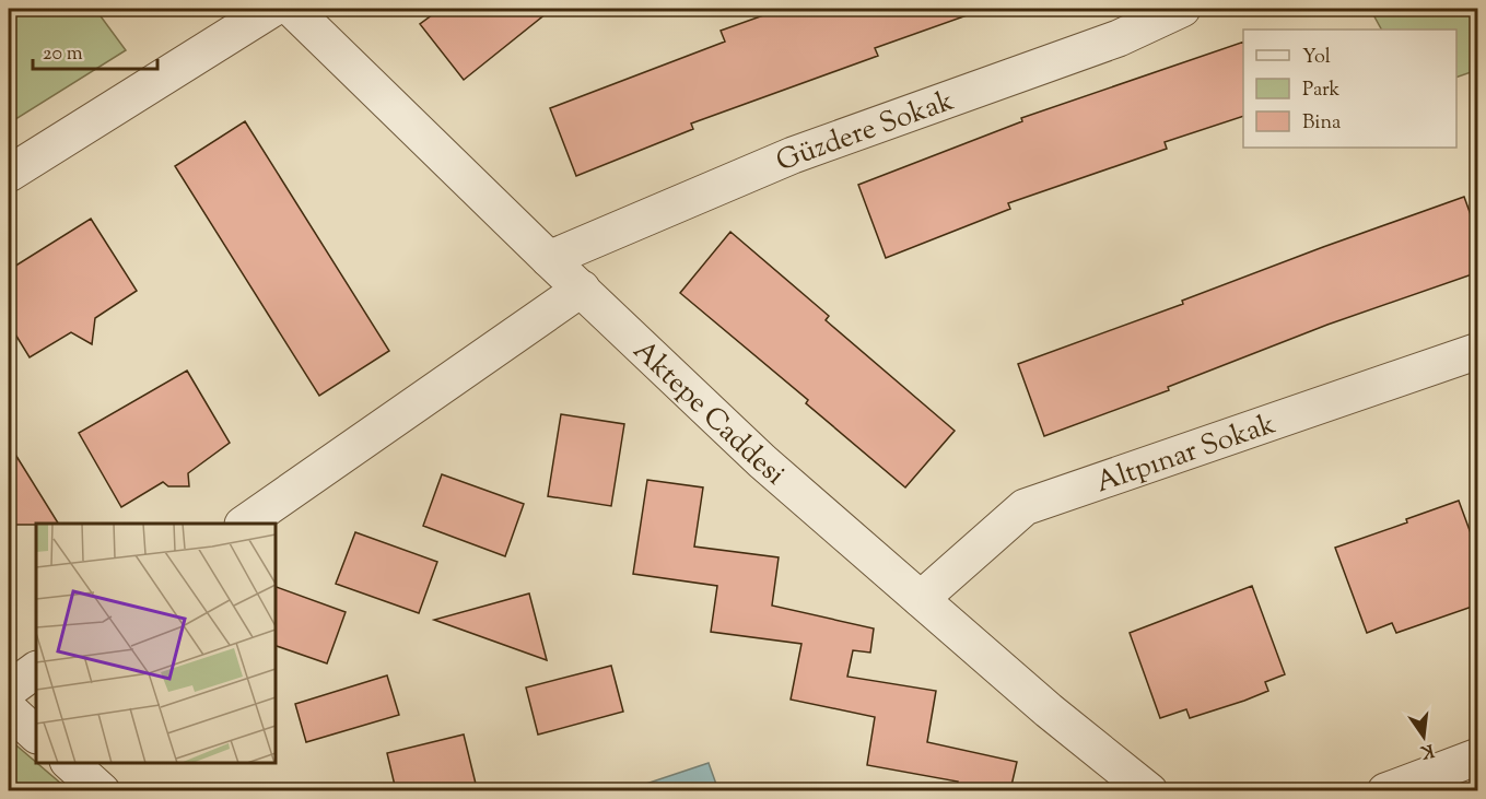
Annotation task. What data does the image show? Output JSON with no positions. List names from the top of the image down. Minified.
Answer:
{"streets":{"street":["Güzdere Sokak","Aktepe Caddesi","Altpınar Sokak"]},"crossings":[["Güzdere Sokak","Aktepe Caddesi"],["Aktepe Caddesi","Altpınar Sokak"]],"legend":["Yol","Park","Bina"],"scale_bar":"20 m","north":"bottom"}
